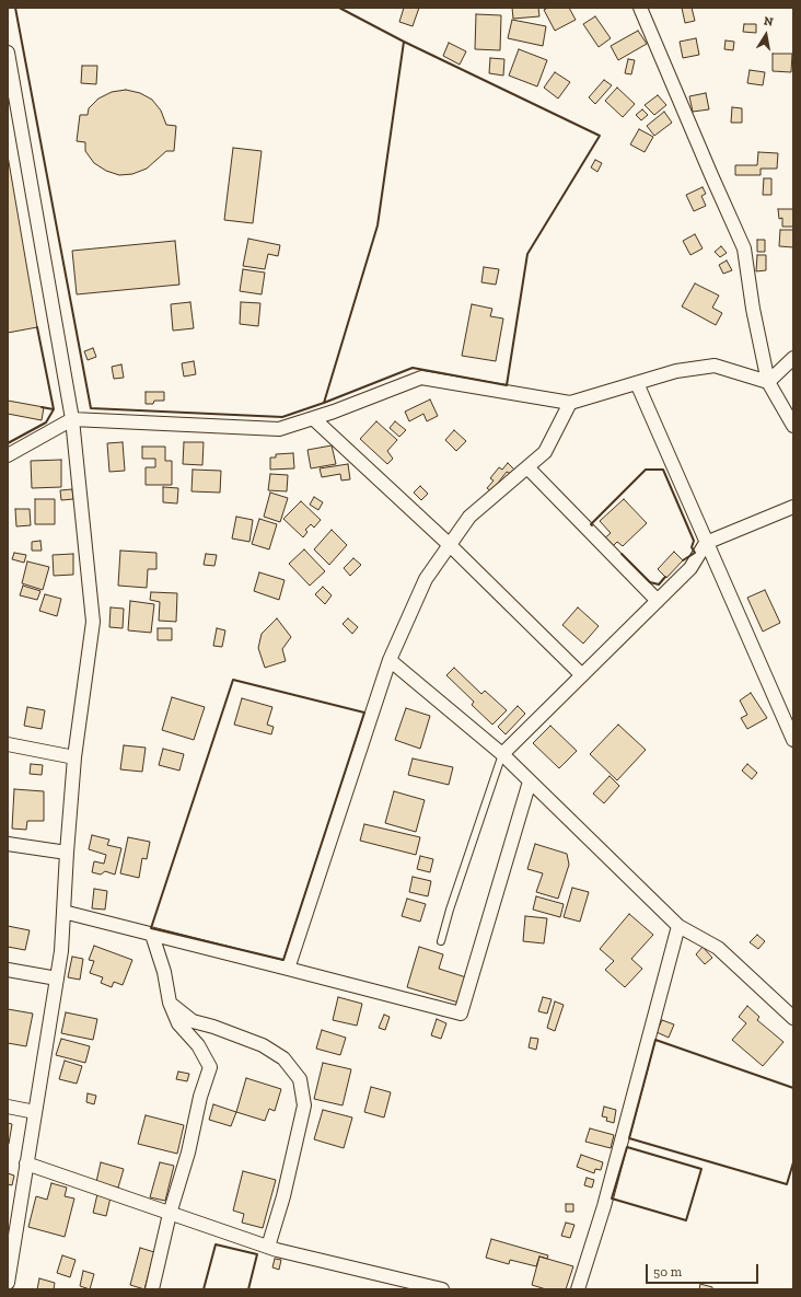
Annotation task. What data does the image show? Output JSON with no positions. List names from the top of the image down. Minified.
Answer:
{"scale_bar":"50 m","north":"top"}
